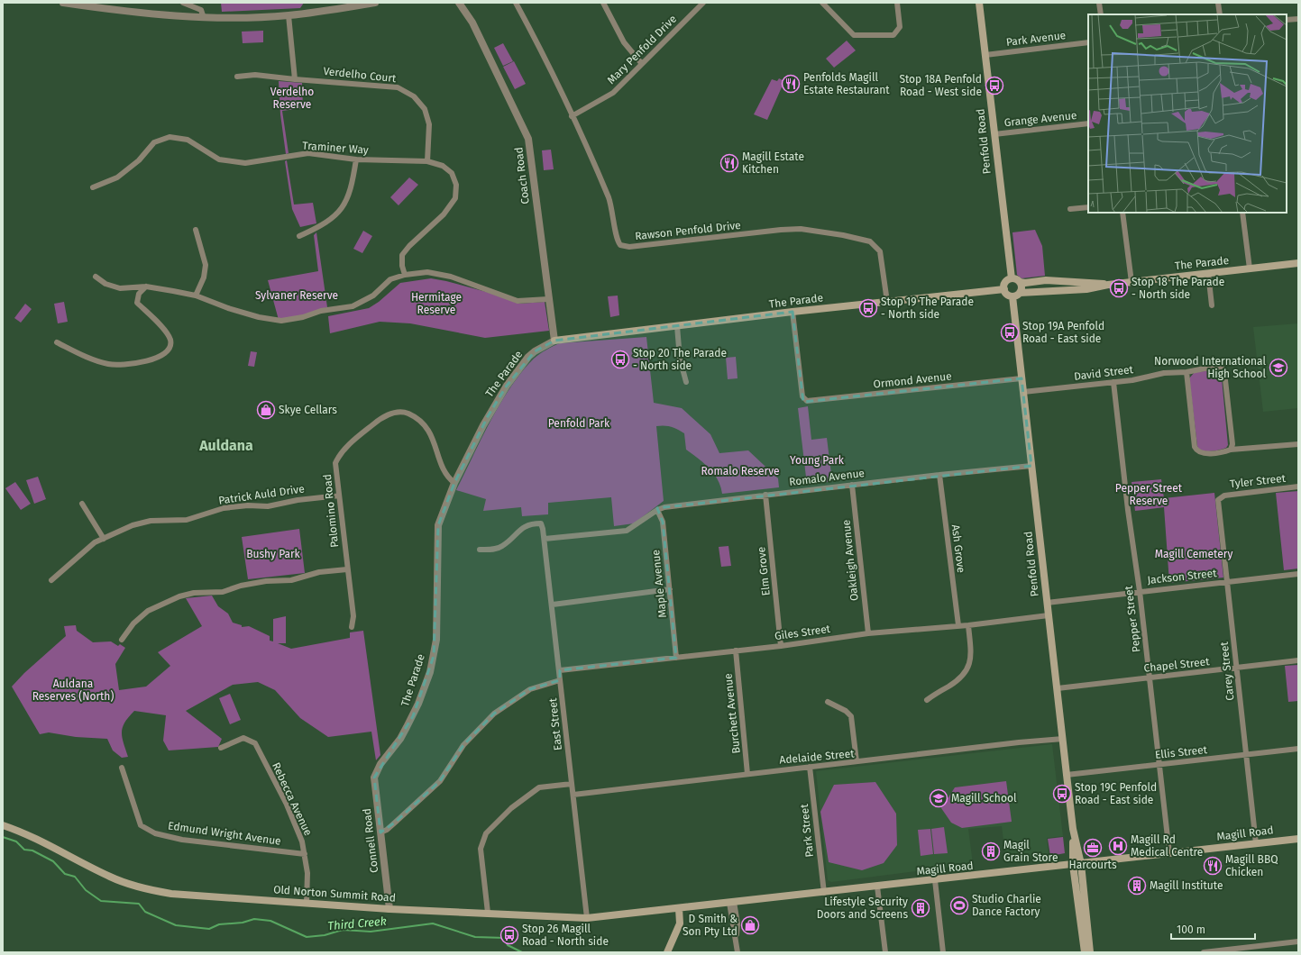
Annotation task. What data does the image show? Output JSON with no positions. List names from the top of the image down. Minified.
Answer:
{"streets":{"main road":["Penfold Road","The Parade","Magill Road","Old Norton Summit Road"],"street":["Park Avenue","Mary Penfold Drive","Verdelho Court","Grange Avenue","Traminer Way","Coach Road","Rawson Penfold Drive","David Street","Ormond Avenue","Romalo Avenue","Tyler Street","Patrick Auld Drive","Palomino Road","Ash Grove","Oakleigh Avenue","Elm Grove","Jackson Street","Maple Avenue","Pepper Street","Giles Street","Chapel Street","Carey Street","Burchett Avenue","East Street","Ellis Street","Adelaide Street","Rebecca Avenue","Park Street","Edmund Wright Avenue","Connell Road"]},"crossings":[["Park Avenue","Penfold Road"],["Mary Penfold Drive","Rawson Penfold Drive"],["Verdelho Court","Traminer Way"],["Grange Avenue","Penfold Road"],["Penfold Road","The Parade"],["Penfold Road","David Street"],["Penfold Road","Ormond Avenue"],["Penfold Road","Romalo Avenue"],["Penfold Road","Jackson Street"],["Penfold Road","Giles Street"],["Penfold Road","Chapel Street"],["Penfold Road","Ellis Street"],["Penfold Road","Adelaide Street"],["Penfold Road","Magill Road"],["Coach Road","The Parade"],["Rawson Penfold Drive","The Parade"],["The Parade","Ormond Avenue"],["The Parade","Palomino Road"],["The Parade","Connell Road"],["David Street","Pepper Street"],["Romalo Avenue","Ash Grove"],["Romalo Avenue","Oakleigh Avenue"],["Romalo Avenue","Elm Grove"],["Romalo Avenue","Maple Avenue"],["Romalo Avenue","East Street"],["Tyler Street","Carey Street"],["Patrick Auld Drive","Palomino Road"],["Ash Grove","Giles Street"],["Oakleigh Avenue","Giles Street"],["Elm Grove","Giles Street"],["Jackson Street","Pepper Street"],["Jackson Street","Carey Street"],["Maple Avenue","Giles Street"],["Pepper Street","Chapel Street"],["Pepper Street","Ellis Street"],["Pepper Street","Magill Road"],["Giles Street","Burchett Avenue"],["Giles Street","East Street"],["Chapel Street","Carey Street"],["Carey Street","Ellis Street"],["Carey Street","Magill Road"],["Burchett Avenue","Adelaide Street"],["East Street","Adelaide Street"],["East Street","Old Norton Summit Road"],["Adelaide Street","Park Street"],["Rebecca Avenue","Edmund Wright Avenue"],["Rebecca Avenue","Old Norton Summit Road"],["Park Street","Magill Road"],["Magill Road","Old Norton Summit Road"],["Connell Road","Old Norton Summit Road"]],"districts":["Auldana"],"water":["Third Creek"],"parks":["Verdelho Reserve","Sylvaner Reserve","Hermitage Reserve","Penfold Park","Young Park","Romalo Reserve","Pepper Street Reserve","Bushy Park","Magill Cemetery","Auldana Reserves (North)"],"places":{"restaurant":["Penfolds Magill Estate Restaurant","Magill Estate Kitchen","Magill BBQ Chicken"],"bus stop":["Stop 18A Penfold Road - West side","Stop 18 The Parade - North side","Stop 19 The Parade - North side","Stop 19A Penfold Road - East side","Stop 20 The Parade - North side","Stop 19C Penfold Road - East side","Stop 26 Magill Road - North side"],"school or university":["Norwood International High School","Magill School"],"shop":["Skye Cellars","D Smith & Son Pty Ltd"],"hospital":["Magill Rd Medical Centre"],"office":["Harcourts"],"building":["Magil Grain Store","Magill Institute","Lifestyle Security Doors and Screens"],"sports":["Studio Charlie Dance Factory"]},"scale_bar":"100 m"}
